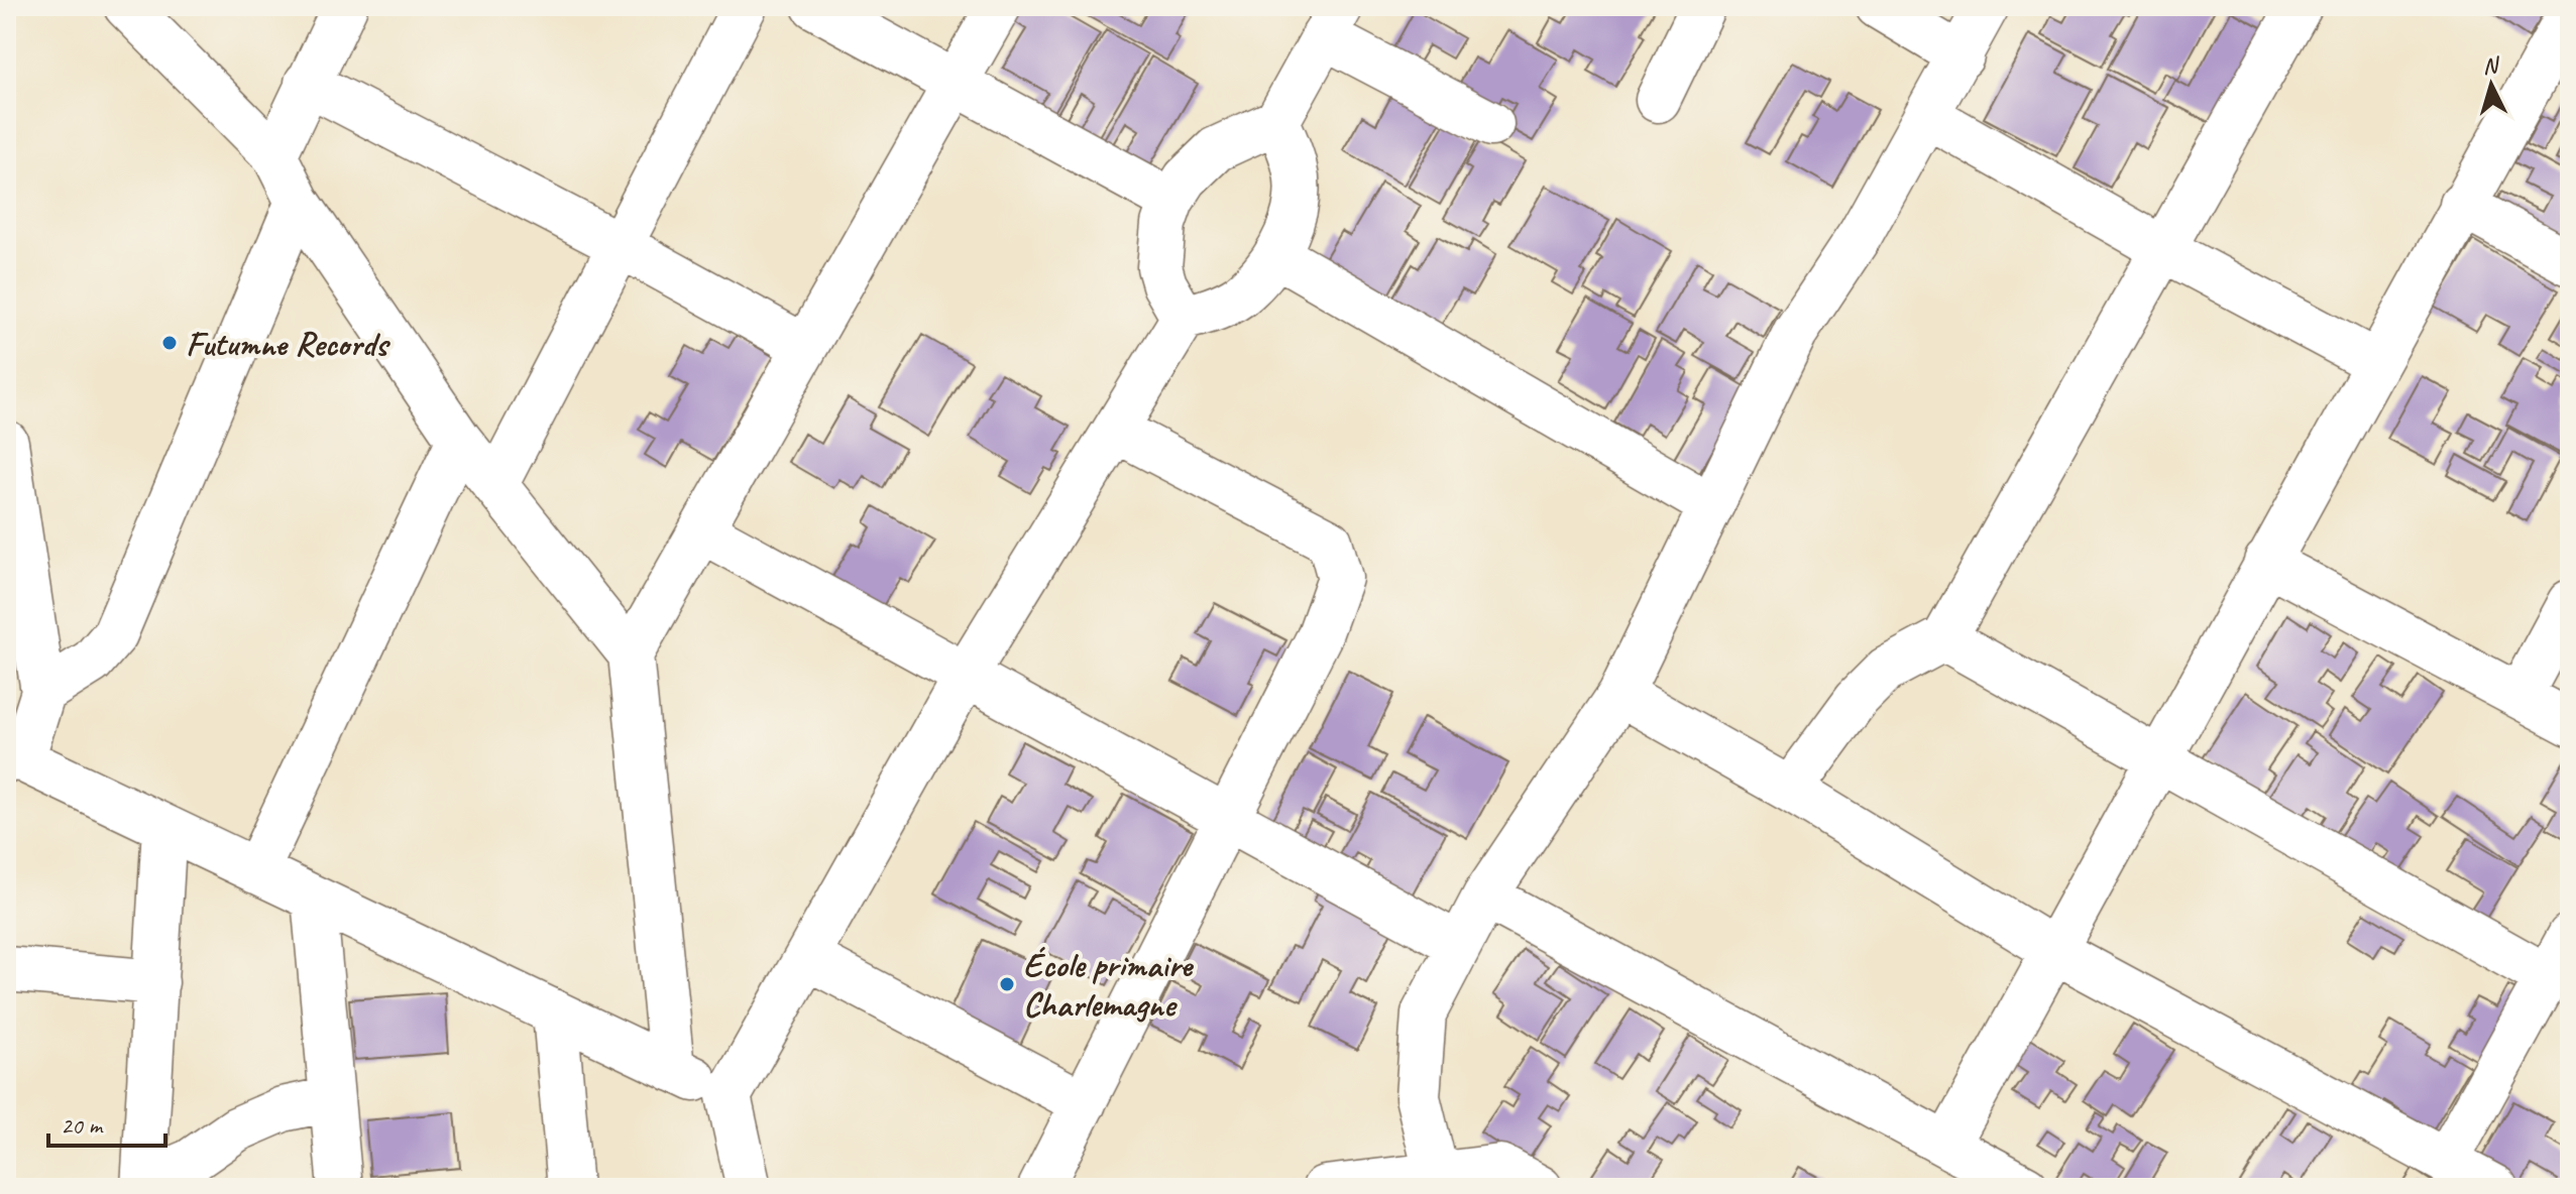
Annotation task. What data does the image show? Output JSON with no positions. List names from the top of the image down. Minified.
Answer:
{"places":["Futumne Records","École primaire Charlemagne"],"scale_bar":"20 m","north":"top"}
